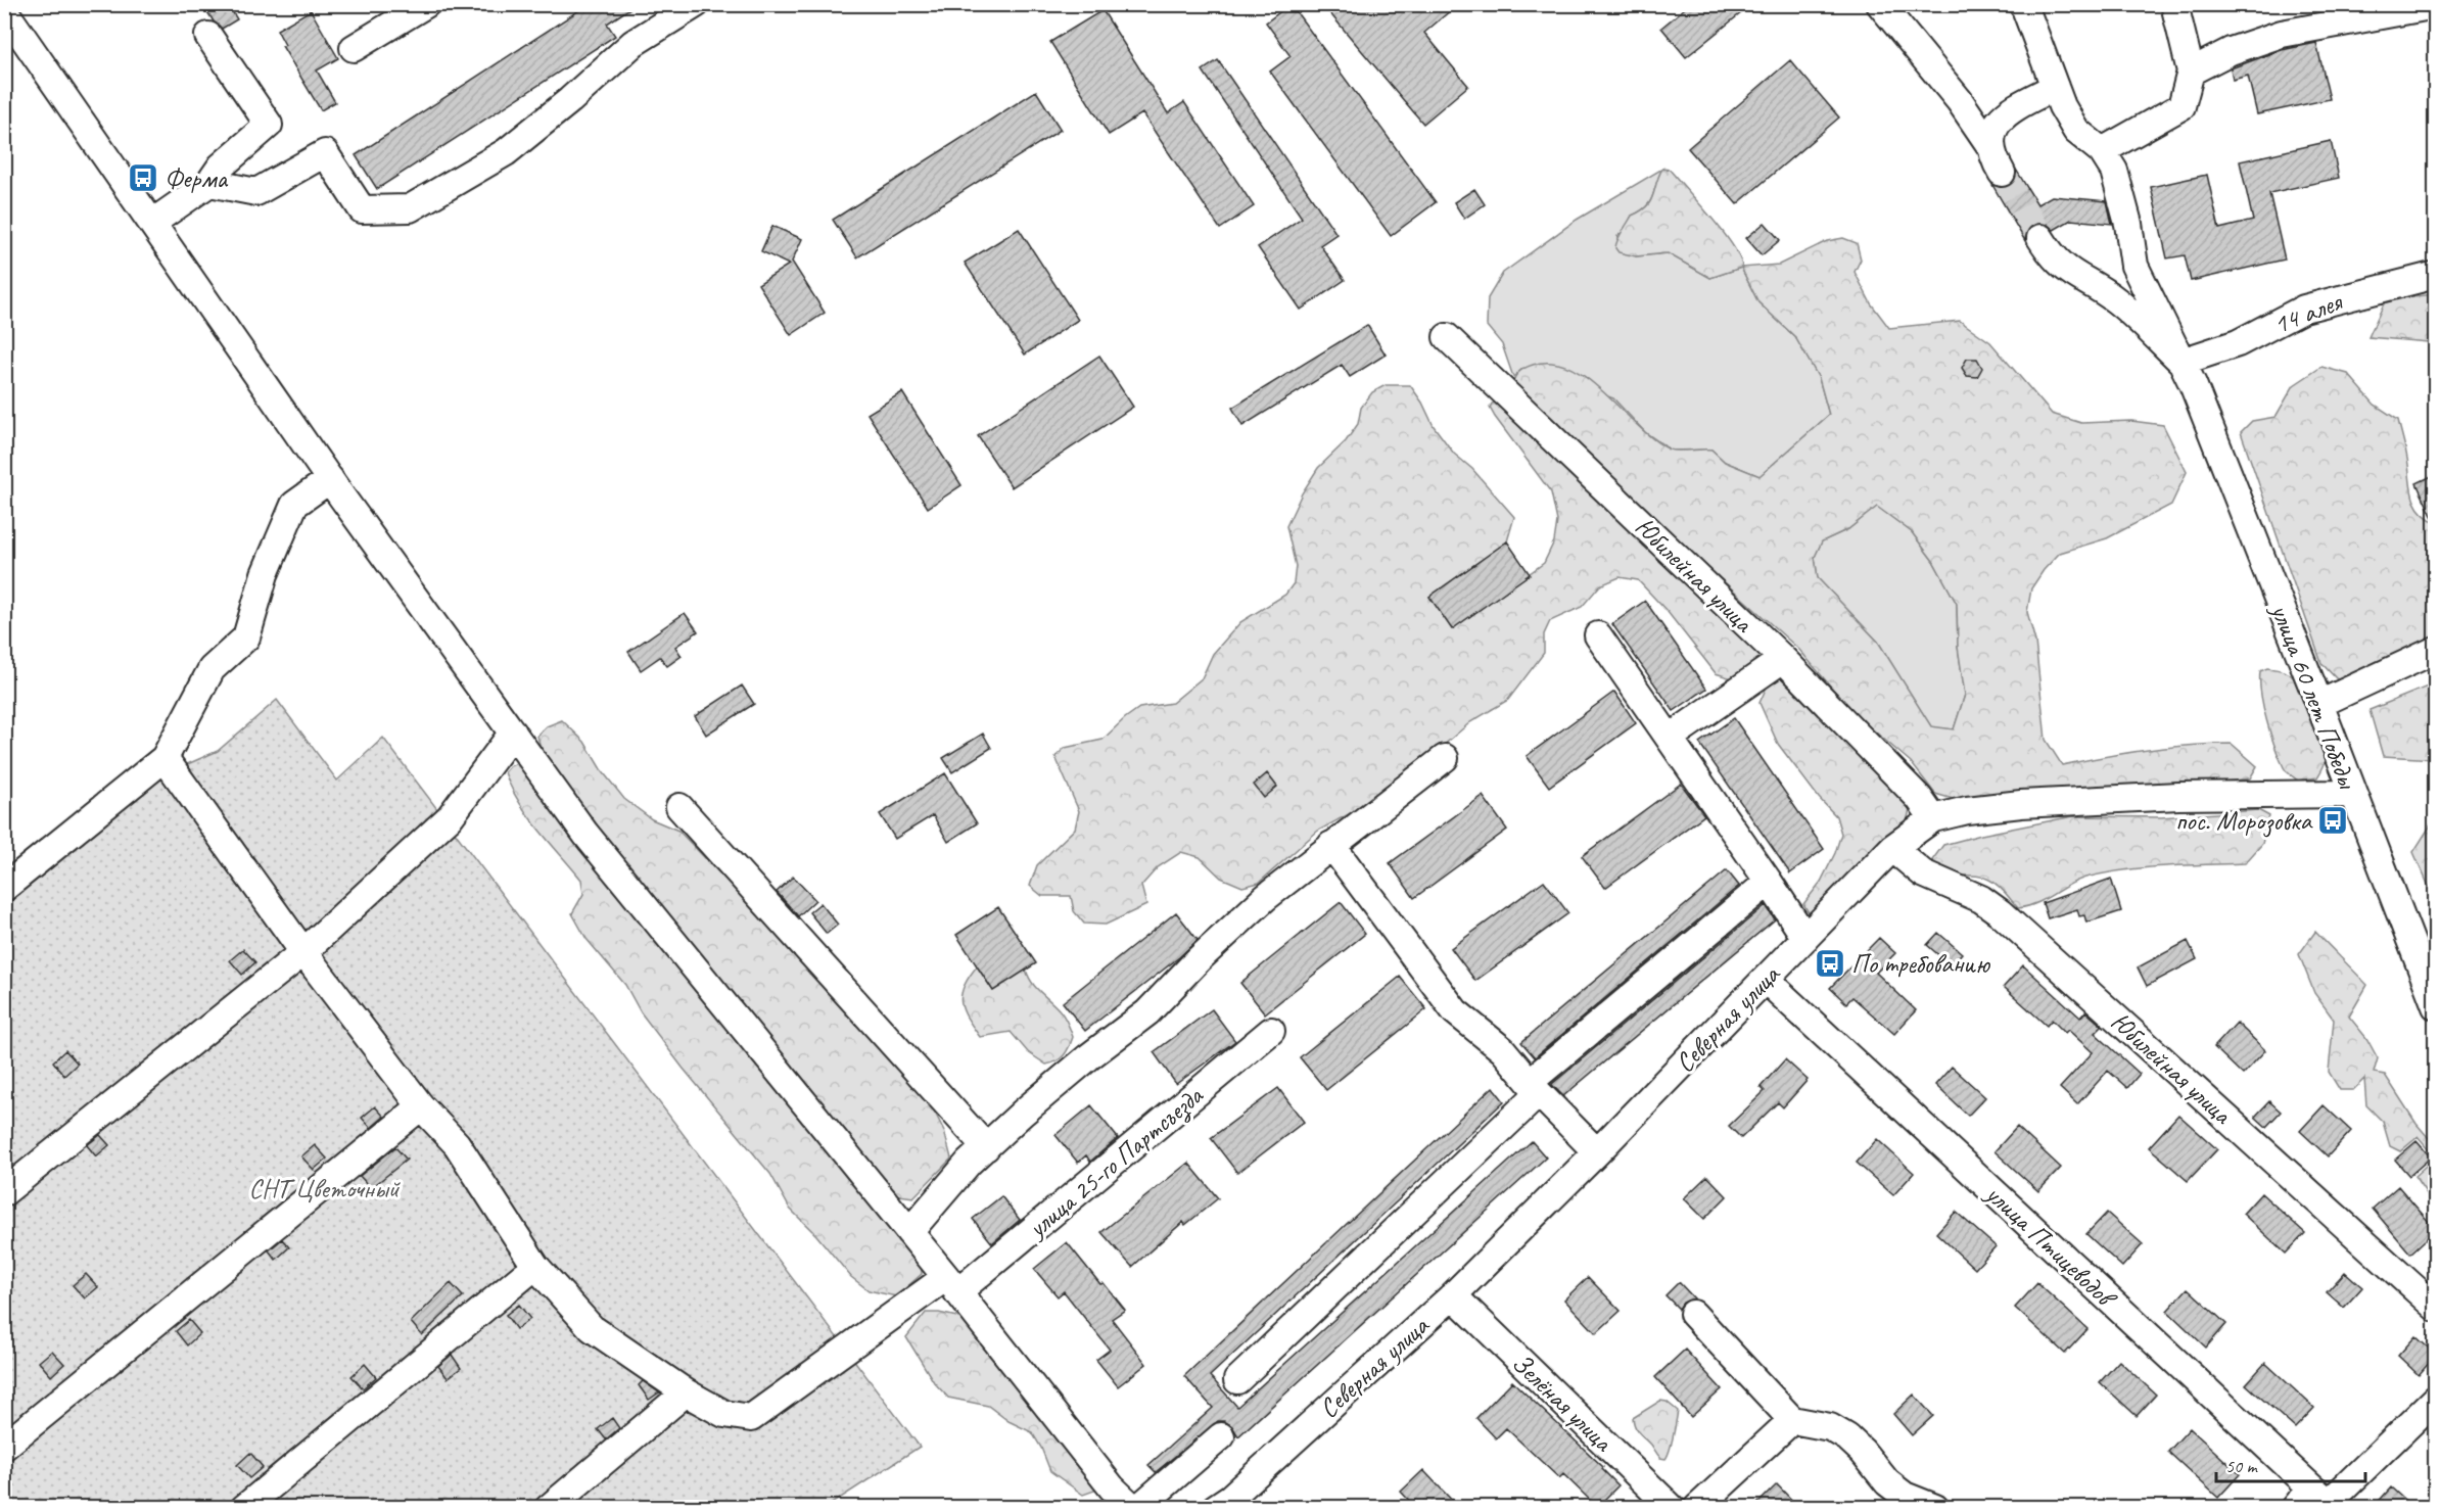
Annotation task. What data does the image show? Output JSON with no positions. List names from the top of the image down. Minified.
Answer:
{"streets":{"street":["14 алея","Юбилейная улица","улица 60 лет Победы","Северная улица","улица 25-го Партсъезда","улица Птицеводов","Зелёная улица"]},"crossings":[["14 алея","улица 60 лет Победы"],["Юбилейная улица","Северная улица"],["улица 60 лет Победы","Северная улица"],["Северная улица","улица Птицеводов"],["Северная улица","Зелёная улица"]],"parks":["СНТ Цветочный"],"places":{"bus stop":["Ферма","пос. Морозовка","По требованию"]},"scale_bar":"50 m"}
